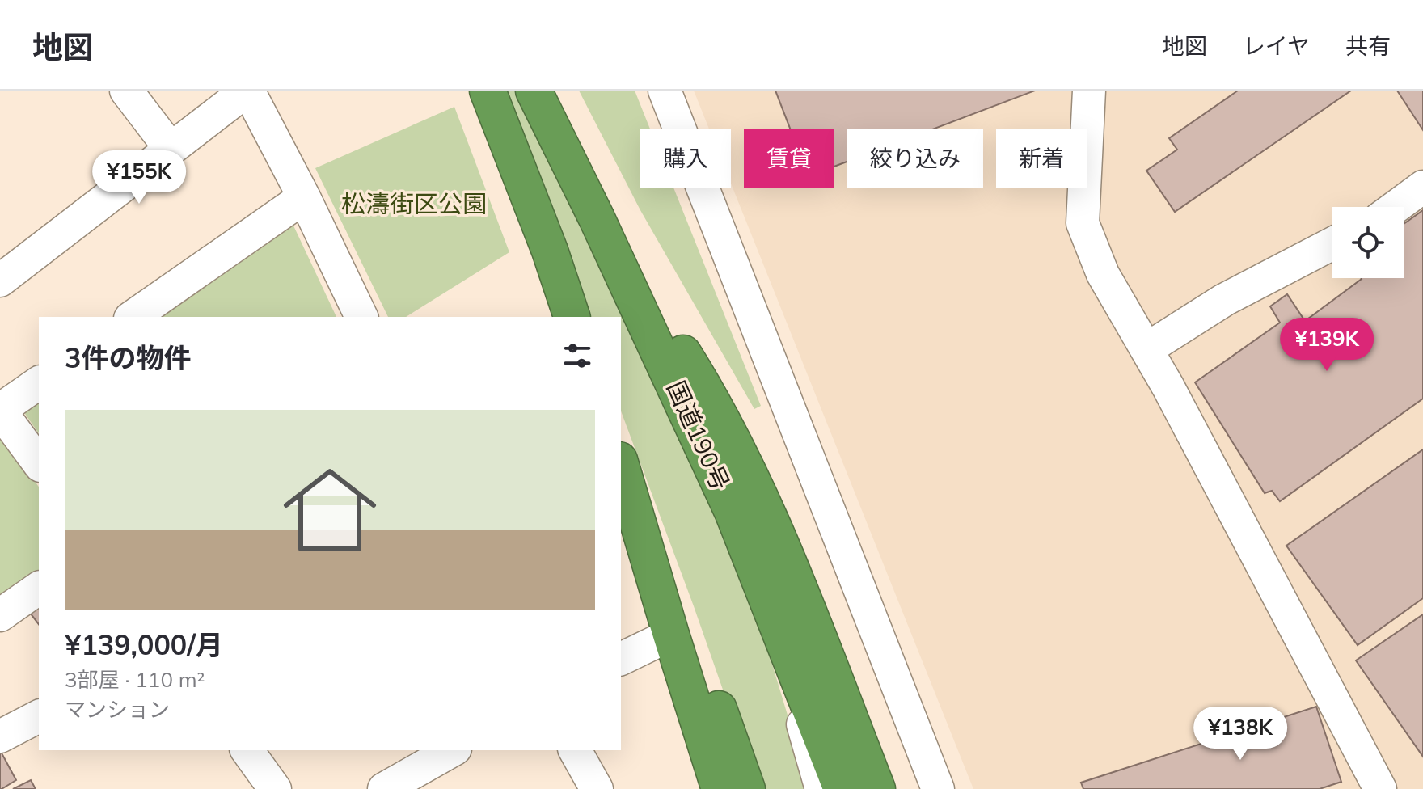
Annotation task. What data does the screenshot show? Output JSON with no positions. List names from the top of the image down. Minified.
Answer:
{"streets":{"highway":["国道190号"]},"parks":["松濤街区公園"],"page":{"header":"地図","nav":["地図","レイヤ","共有"],"chip":["購入","賃貸","絞り込み","新着"],"price":["¥155K","¥139K","¥138K"],"heading":"3件の物件","list":[{"name":"¥139,000/月","note":"3部屋 · 110 m² · マンション"}]}}
